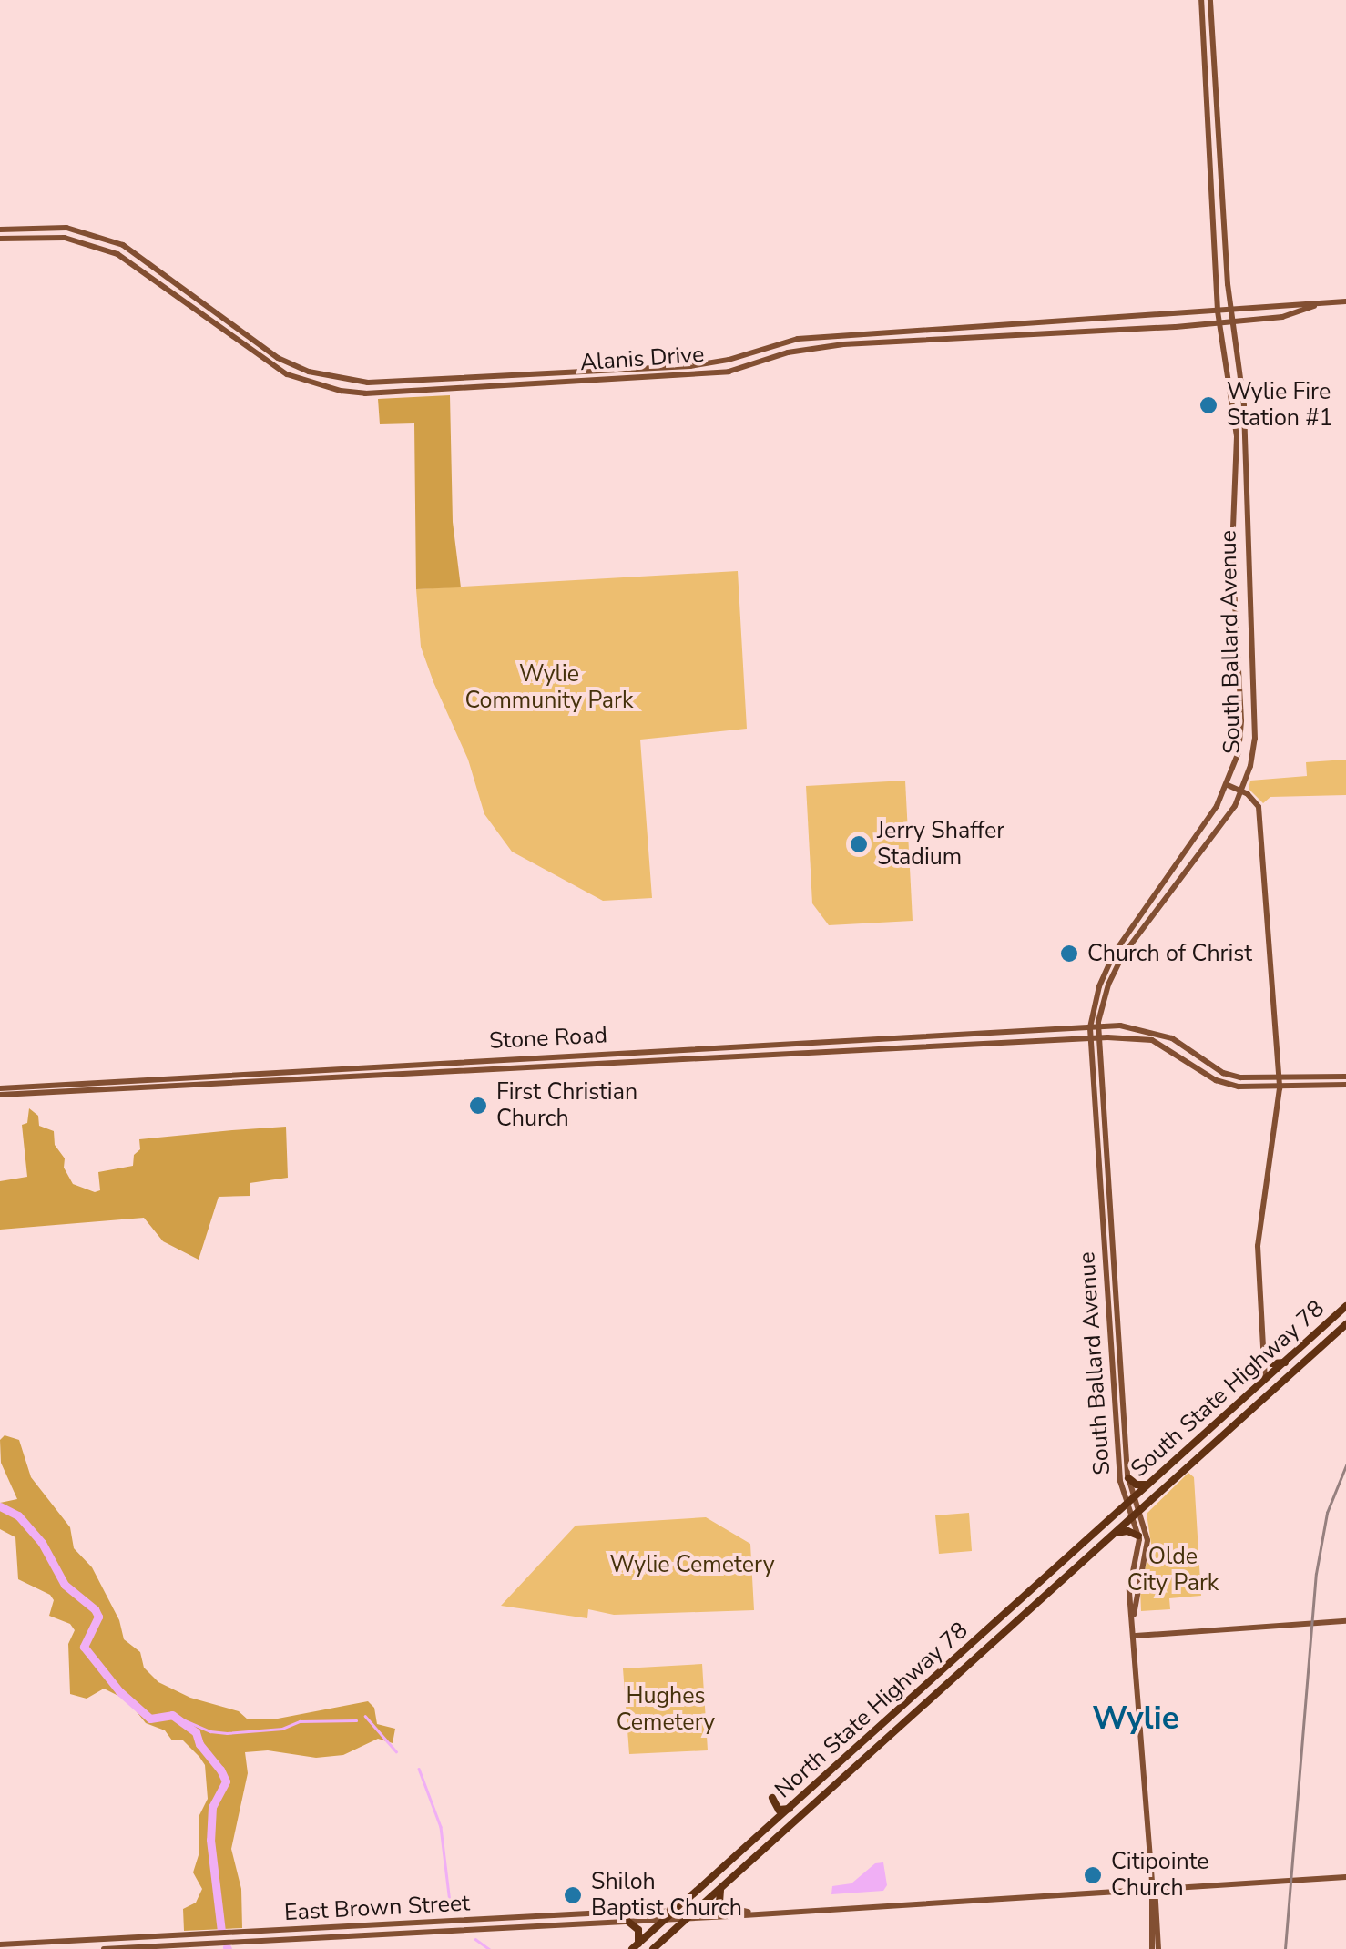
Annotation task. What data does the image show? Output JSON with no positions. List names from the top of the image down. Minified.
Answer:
{"streets":{"main road":["Alanis Drive","South Ballard Avenue","Stone Road","South State Highway 78","North State Highway 78","East Brown Street"]},"crossings":[["Alanis Drive","South Ballard Avenue"],["South Ballard Avenue","Stone Road"],["South Ballard Avenue","South State Highway 78"],["South Ballard Avenue","North State Highway 78"],["South Ballard Avenue","East Brown Street"],["South State Highway 78","North State Highway 78"],["North State Highway 78","East Brown Street"]],"districts":["Wylie"],"parks":["Wylie Community Park","Olde City Park","Wylie Cemetery","Hughes Cemetery"],"places":["Wylie Fire Station #1","Jerry Shaffer Stadium","Church of Christ","First Christian Church","Citipointe Church","Shiloh Baptist Church"]}
